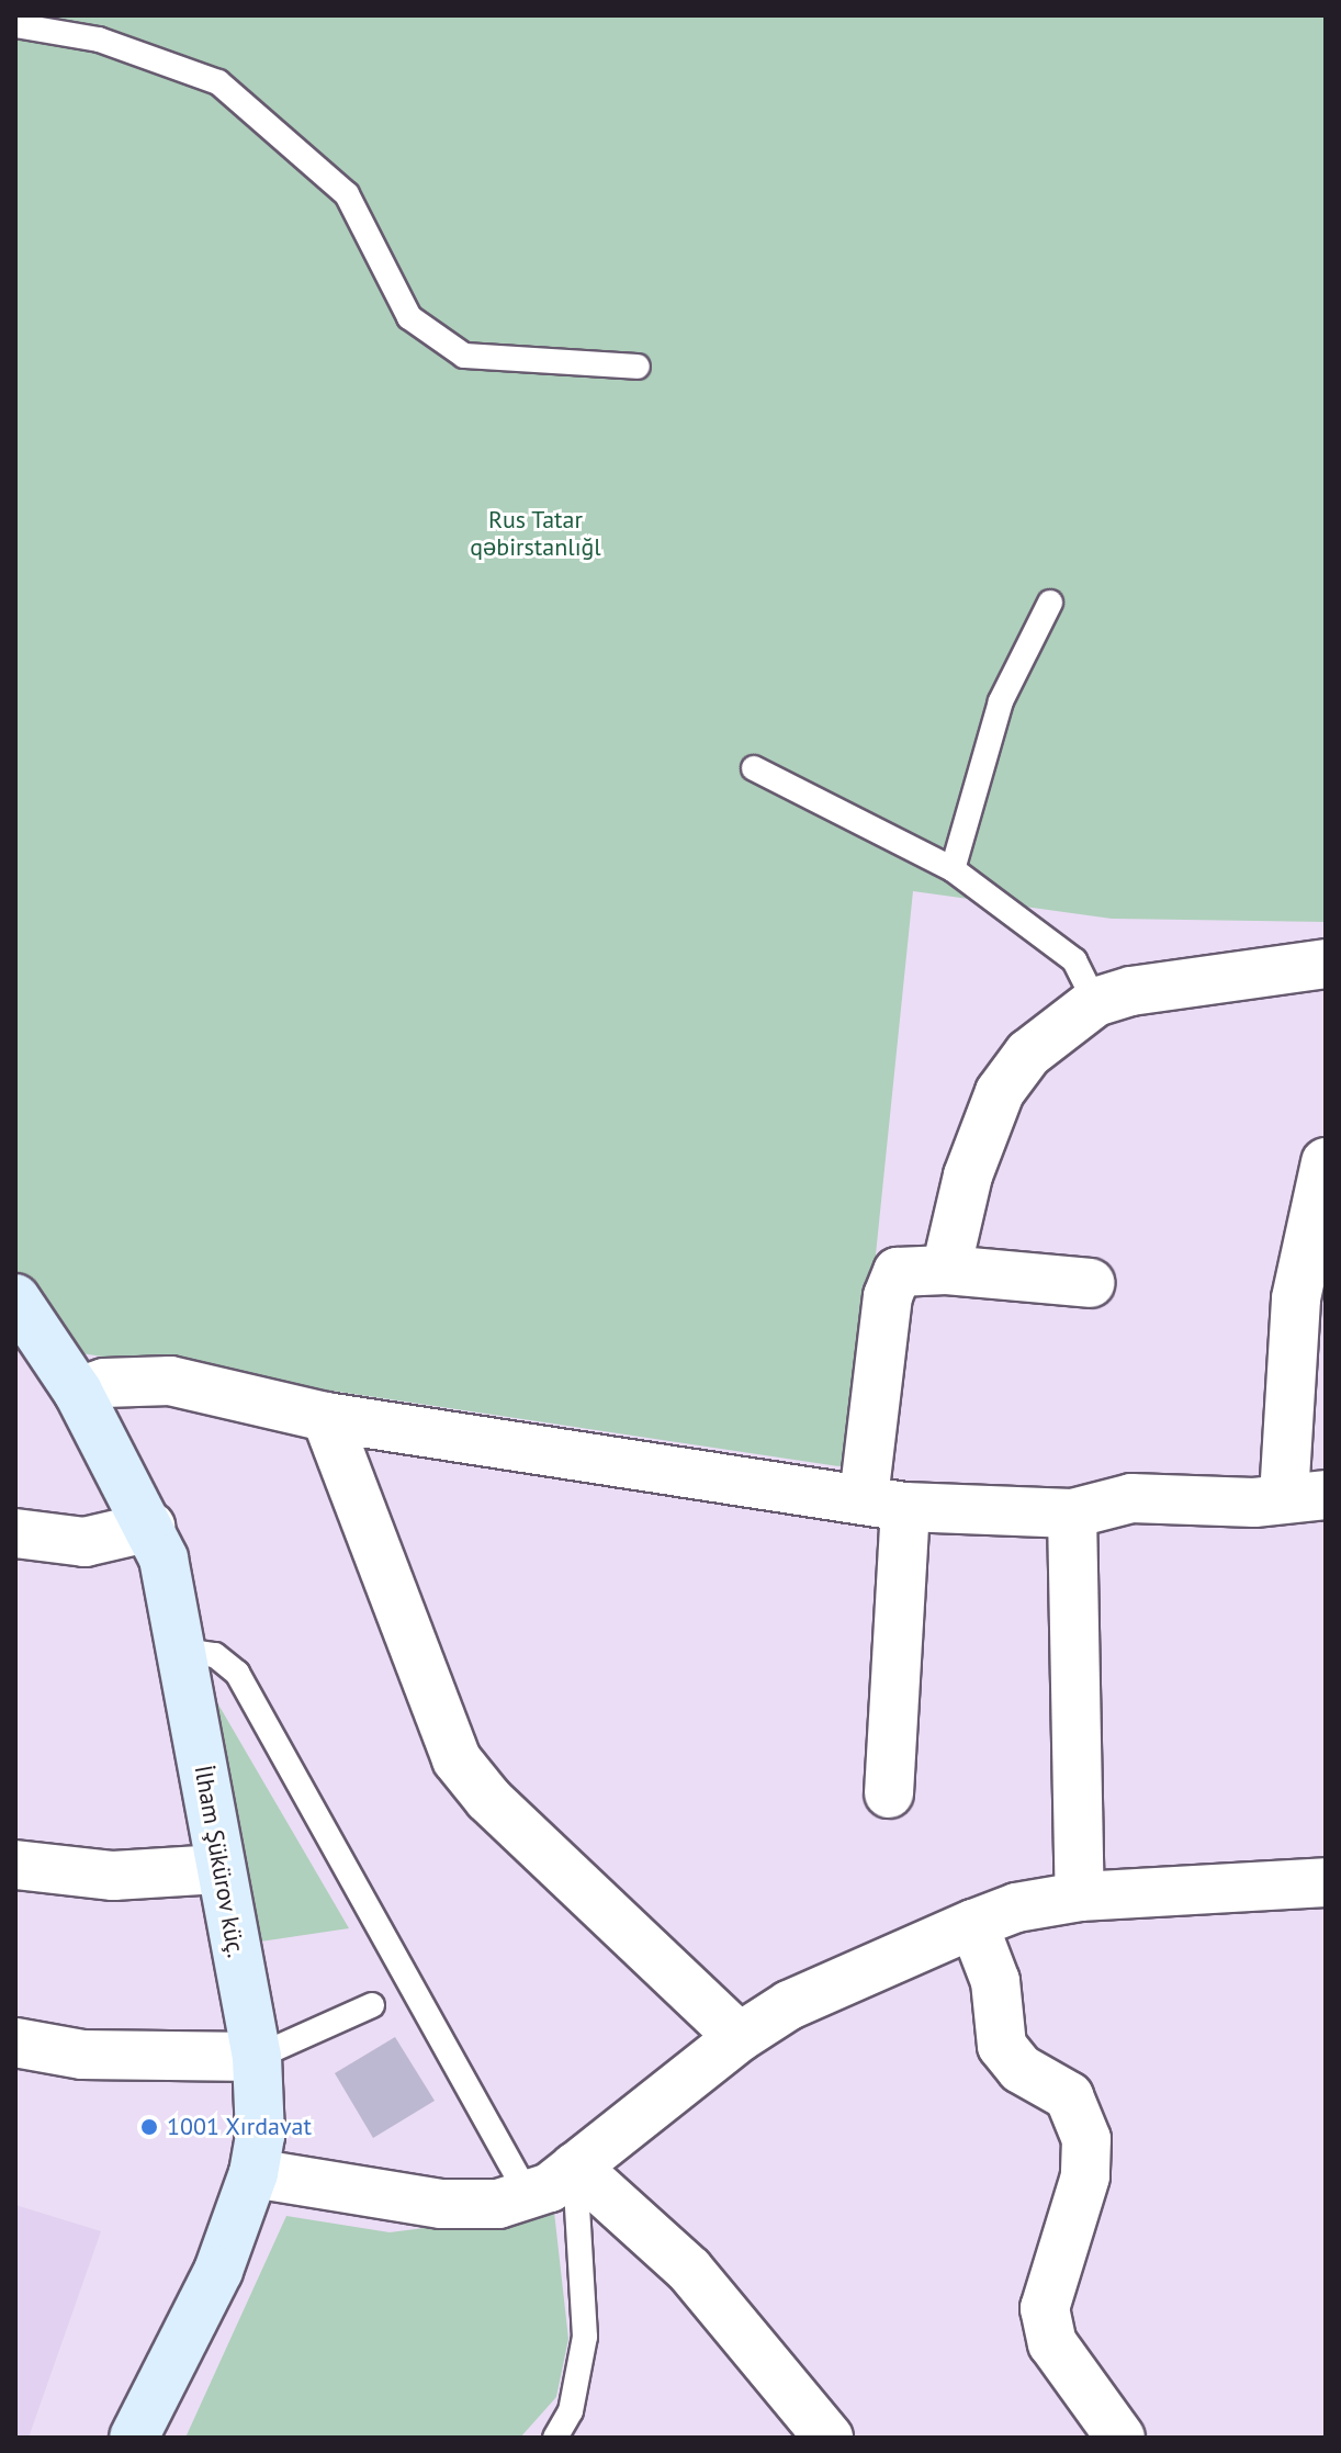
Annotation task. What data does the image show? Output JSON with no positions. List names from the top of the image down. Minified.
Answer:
{"streets":{"street":["İlham Şükürov küç."]},"parks":["Rus Tatar qəbirstanlığl"],"places":["1001 Xırdavat"]}
